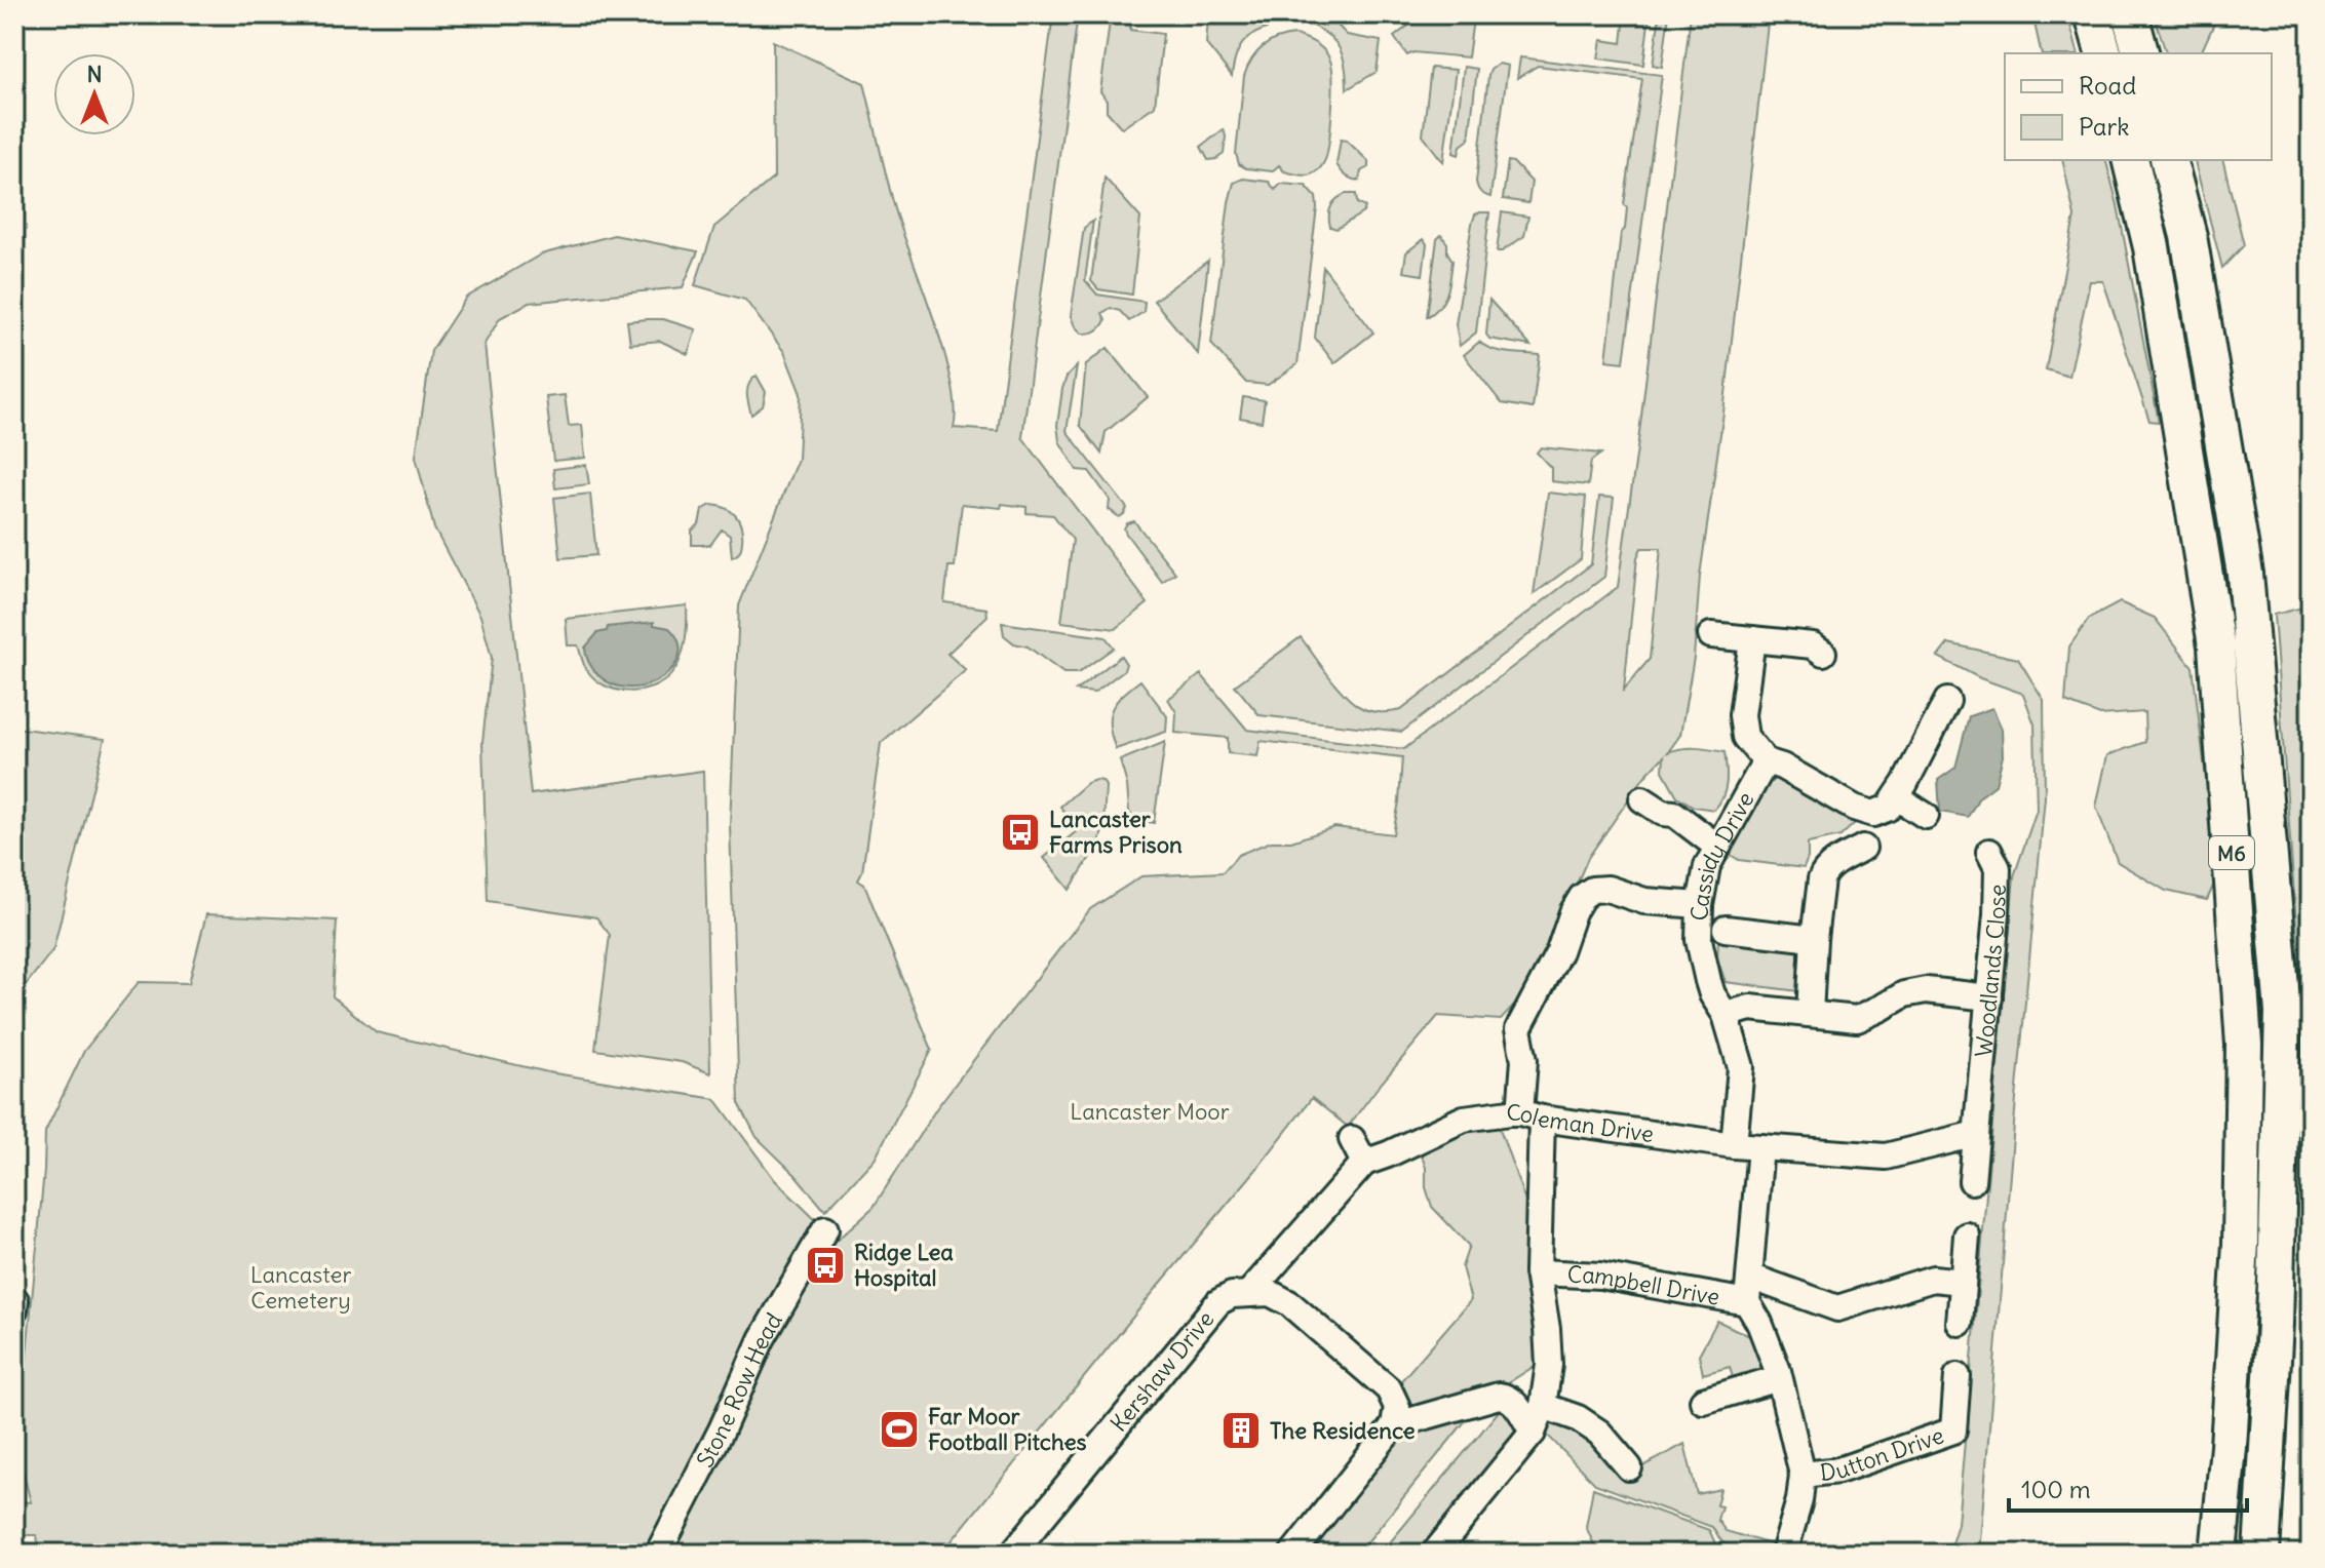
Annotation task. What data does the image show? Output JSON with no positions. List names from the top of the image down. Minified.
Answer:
{"streets":{"highway":["M6"],"street":["Cassidy Drive","Woodlands Close","Coleman Drive","Campbell Drive","Kershaw Drive","Stone Row Head","Dutton Drive"]},"crossings":[["Cassidy Drive","Coleman Drive"],["Cassidy Drive","Campbell Drive"],["Woodlands Close","Coleman Drive"],["Coleman Drive","Campbell Drive"],["Coleman Drive","Kershaw Drive"],["Coleman Drive","Dutton Drive"],["Campbell Drive","Dutton Drive"]],"parks":["Lancaster Moor","Lancaster Cemetery"],"places":{"bus stop":["Lancaster Farms Prison","Ridge Lea Hospital"],"sports":["Far Moor Football Pitches"],"building":["The Residence"]},"legend":["Road","Park"],"scale_bar":"100 m","north":"top"}
